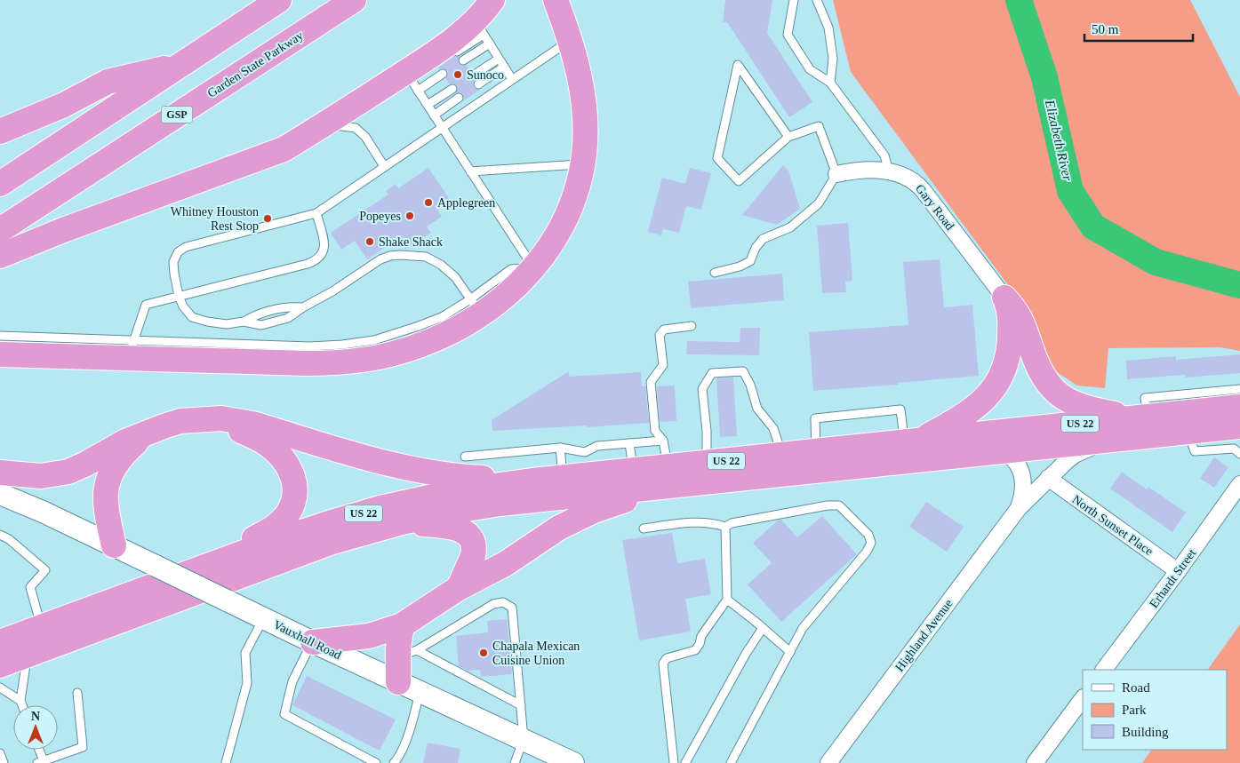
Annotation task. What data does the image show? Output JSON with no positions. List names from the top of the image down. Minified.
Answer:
{"streets":{"highway":["Garden State Parkway","GSP","US 22"],"street":["Gary Road","North Sunset Place","Erhardt Street","Highland Avenue","Vauxhall Road"]},"crossings":[["US 22","Highland Avenue"],["North Sunset Place","Erhardt Street"],["North Sunset Place","Highland Avenue"]],"water":["Elizabeth River"],"places":["Sunoco","Applegreen","Popeyes","Whitney Houston Rest Stop","Shake Shack","Chapala Mexican Cuisine Union"],"legend":["Road","Park","Building"],"scale_bar":"50 m","north":"top"}
